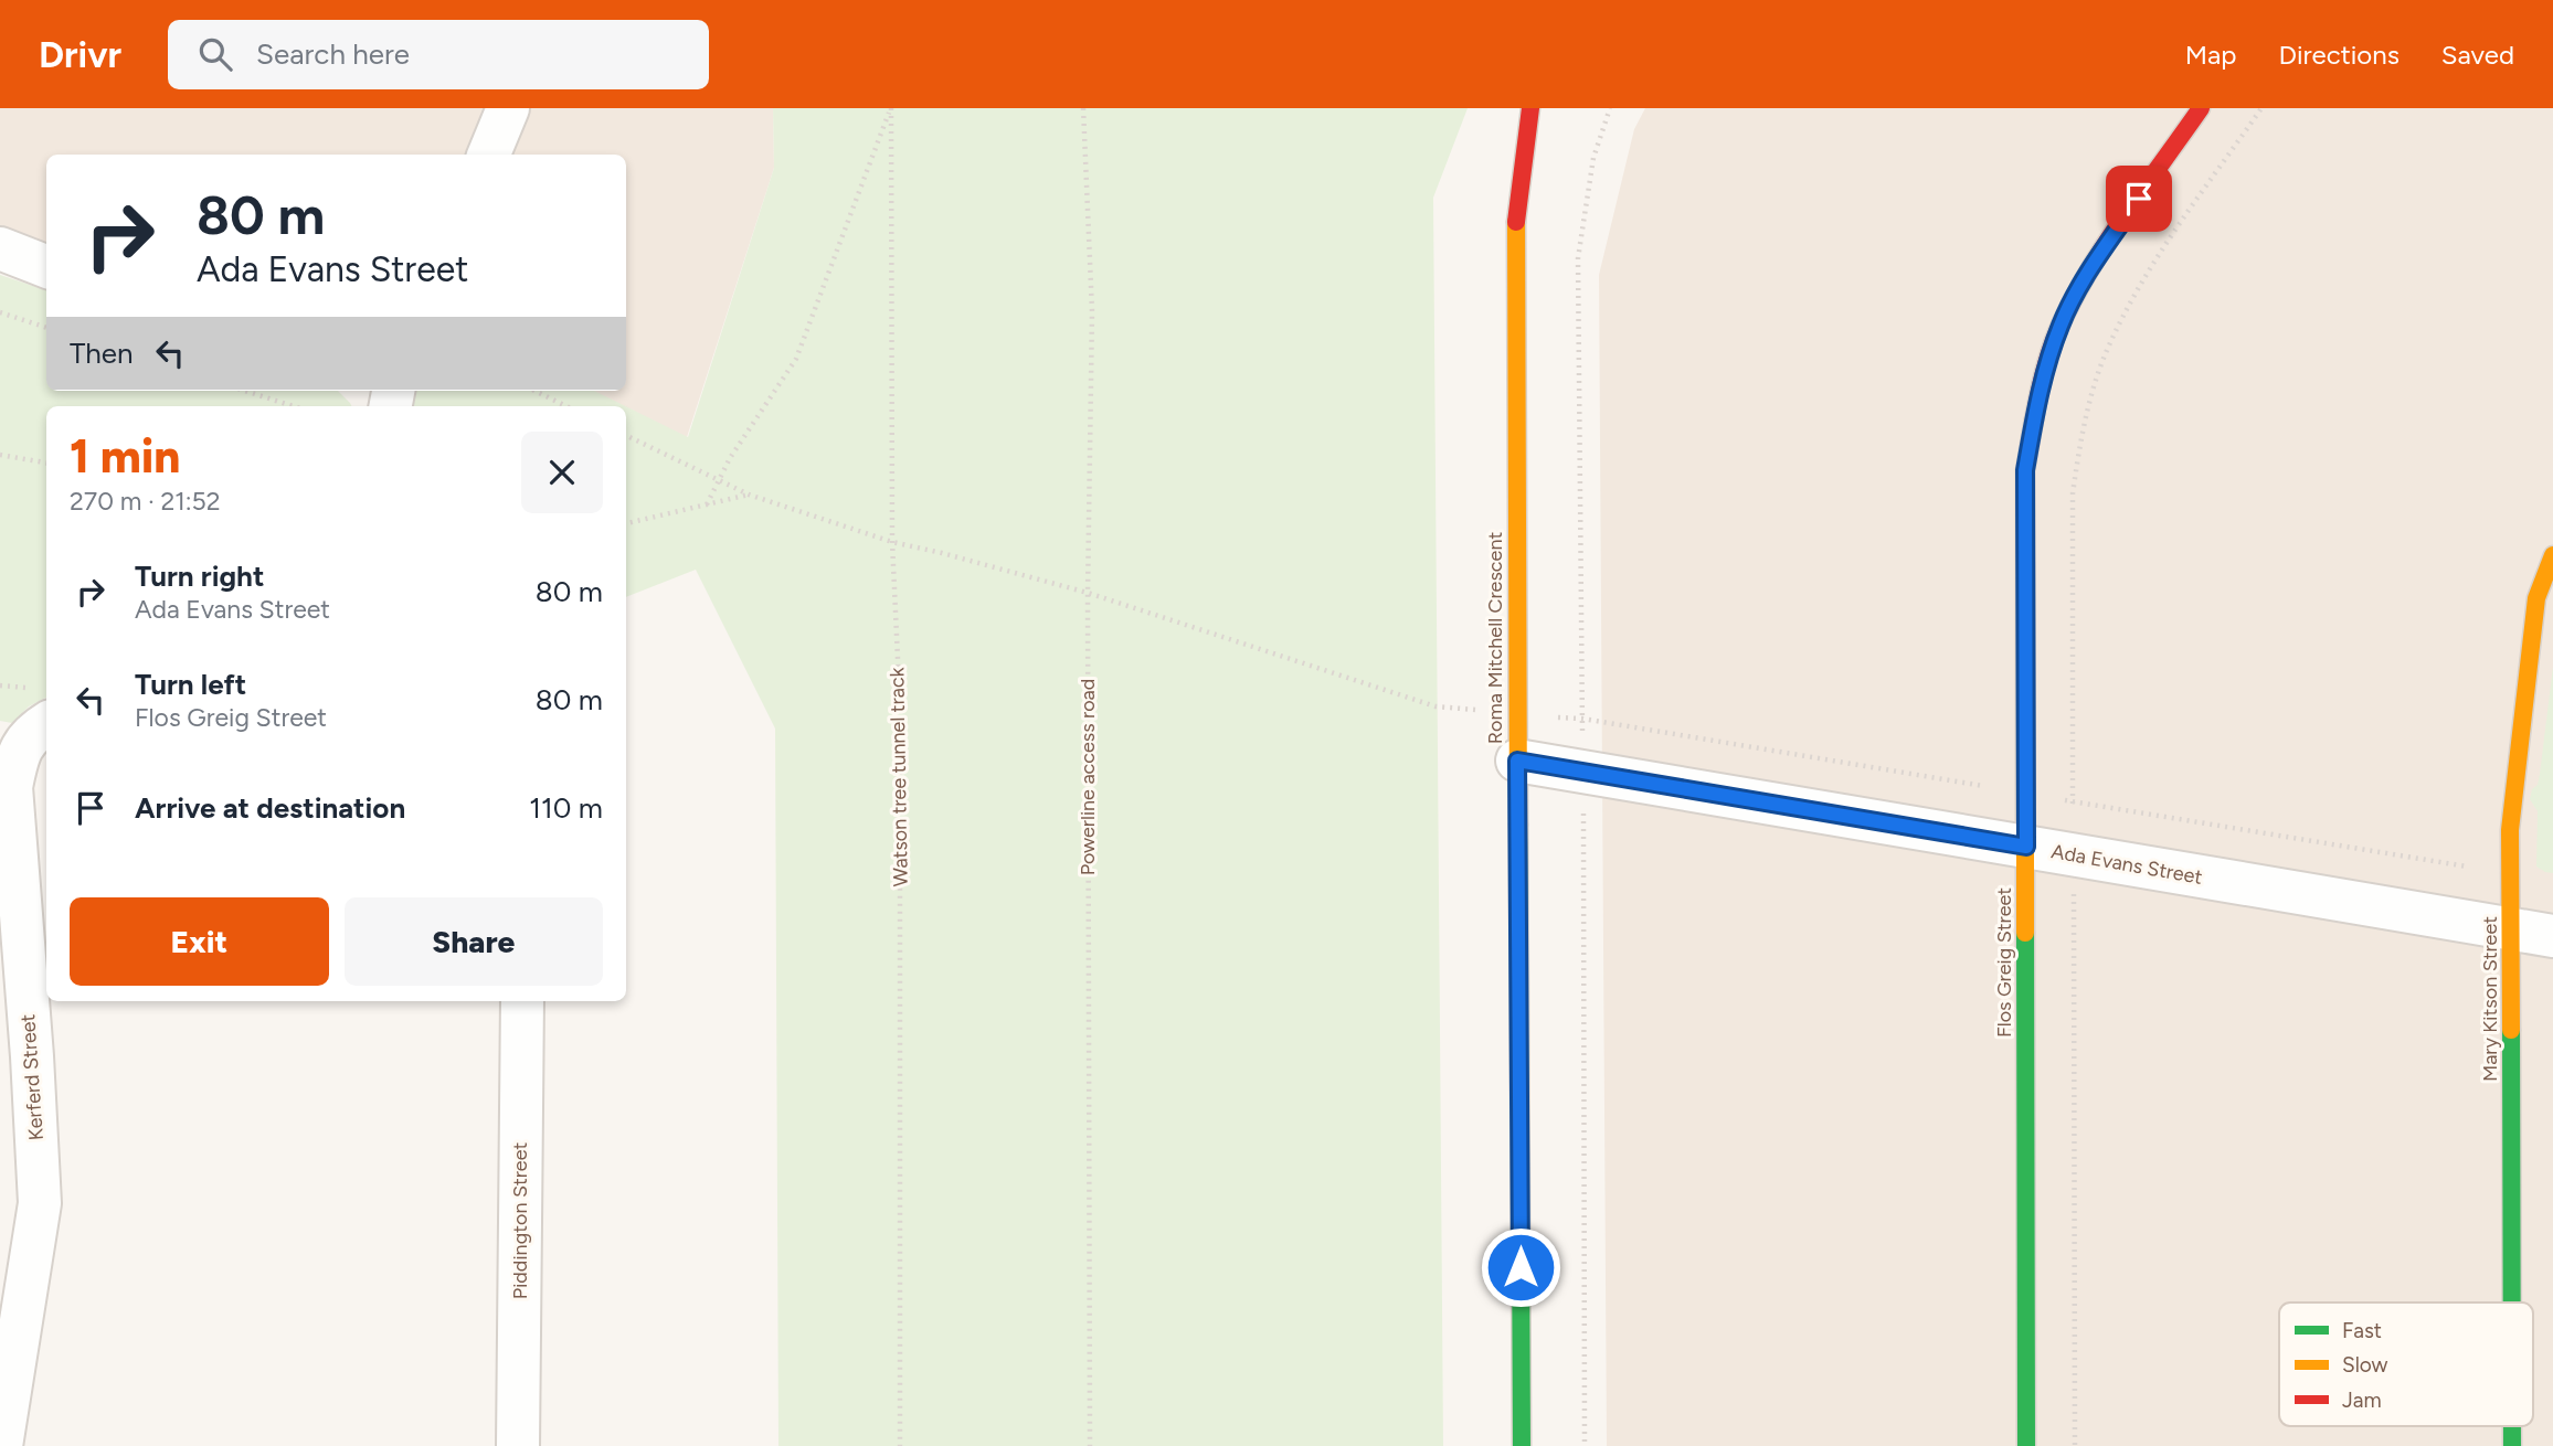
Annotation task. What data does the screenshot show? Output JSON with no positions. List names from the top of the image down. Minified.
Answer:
{"streets":{"street":["Roma Mitchell Crescent","Ada Evans Street","Flos Greig Street","Mary Kitson Street","Kerferd Street","Piddington Street"],"path":["Watson tree tunnel track","Powerline access road"]},"crossings":[["Roma Mitchell Crescent","Ada Evans Street"],["Ada Evans Street","Flos Greig Street"],["Ada Evans Street","Mary Kitson Street"]],"legend":["Fast","Slow","Jam"],"page":{"header":"Drivr","search":"Search here","nav":["Map","Directions","Saved"],"turn":["80 m","Ada Evans Street"],"then":"Then","heading":["1 min","270 m · 21:52"],"list":[{"name":"Turn right","note":"Ada Evans Street","value":"80 m"},{"name":"Turn left","note":"Flos Greig Street","value":"80 m"},{"name":"Arrive at destination","value":"110 m"}],"buttons":["Exit","Share"]}}
